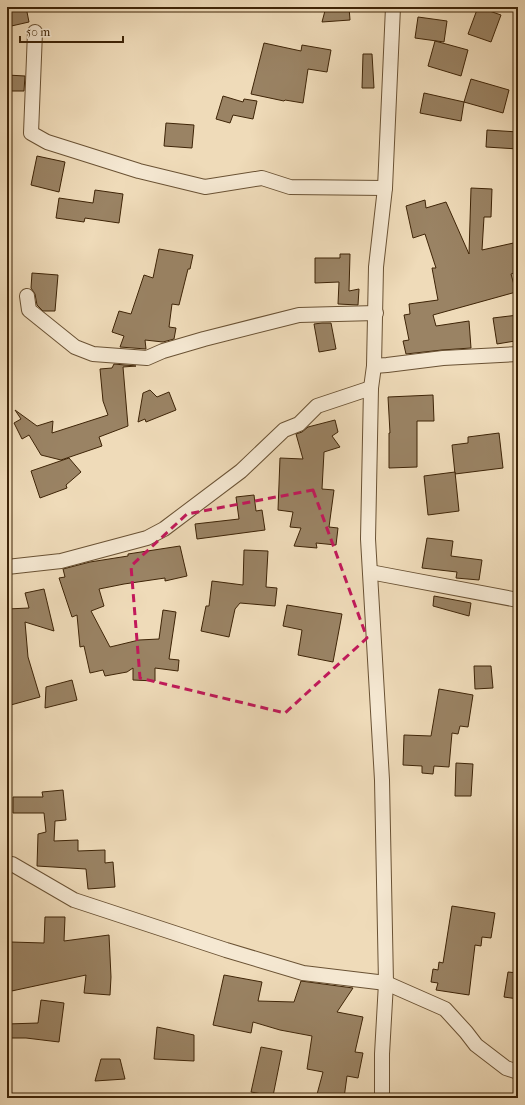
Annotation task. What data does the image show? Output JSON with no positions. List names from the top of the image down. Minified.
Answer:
{"scale_bar":"50 m"}
